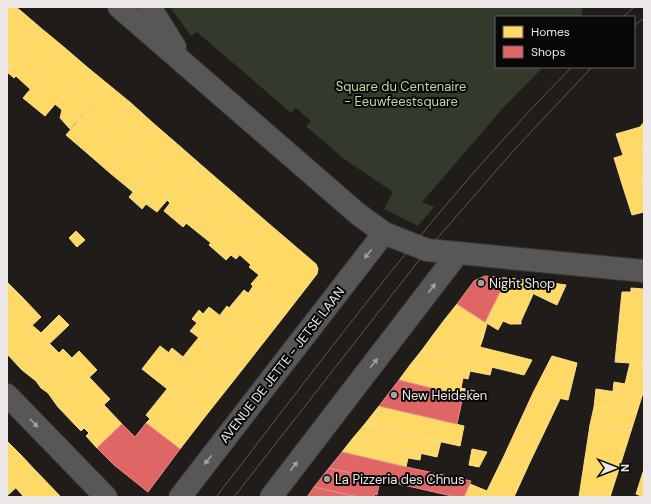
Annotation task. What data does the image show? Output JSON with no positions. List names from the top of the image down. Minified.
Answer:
{"streets":{"street":["AVENUE DE JETTE - JETSE LAAN"]},"parks":["Square du Centenaire - Eeuwfeestsquare"],"places":["Night Shop","New Heideken","La Pizzeria des Chnus"],"legend":["Homes","Shops"],"north":"right"}
